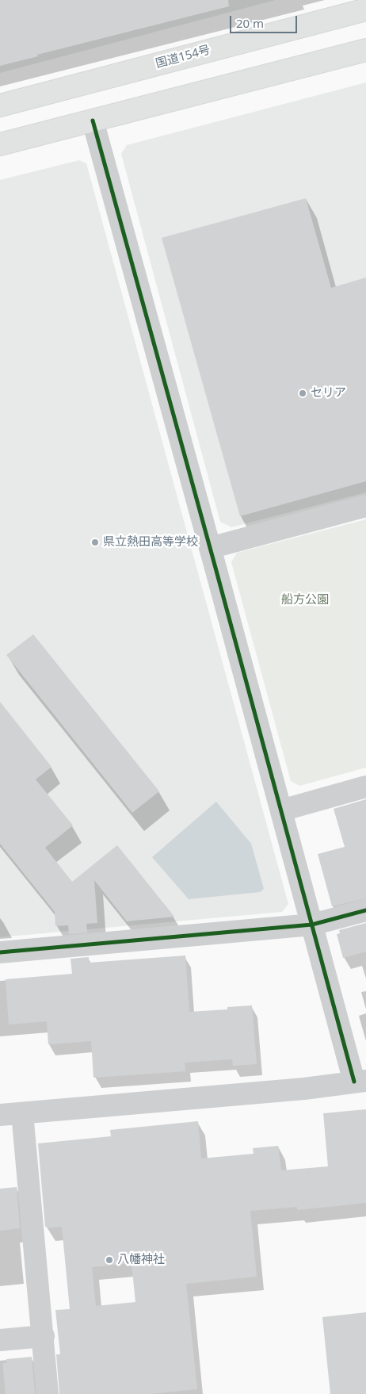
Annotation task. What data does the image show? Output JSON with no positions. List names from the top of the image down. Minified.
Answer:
{"streets":{"highway":["国道154号"]},"parks":["船方公園"],"places":["セリア","県立熱田高等学校","八幡神社"],"scale_bar":"20 m"}
